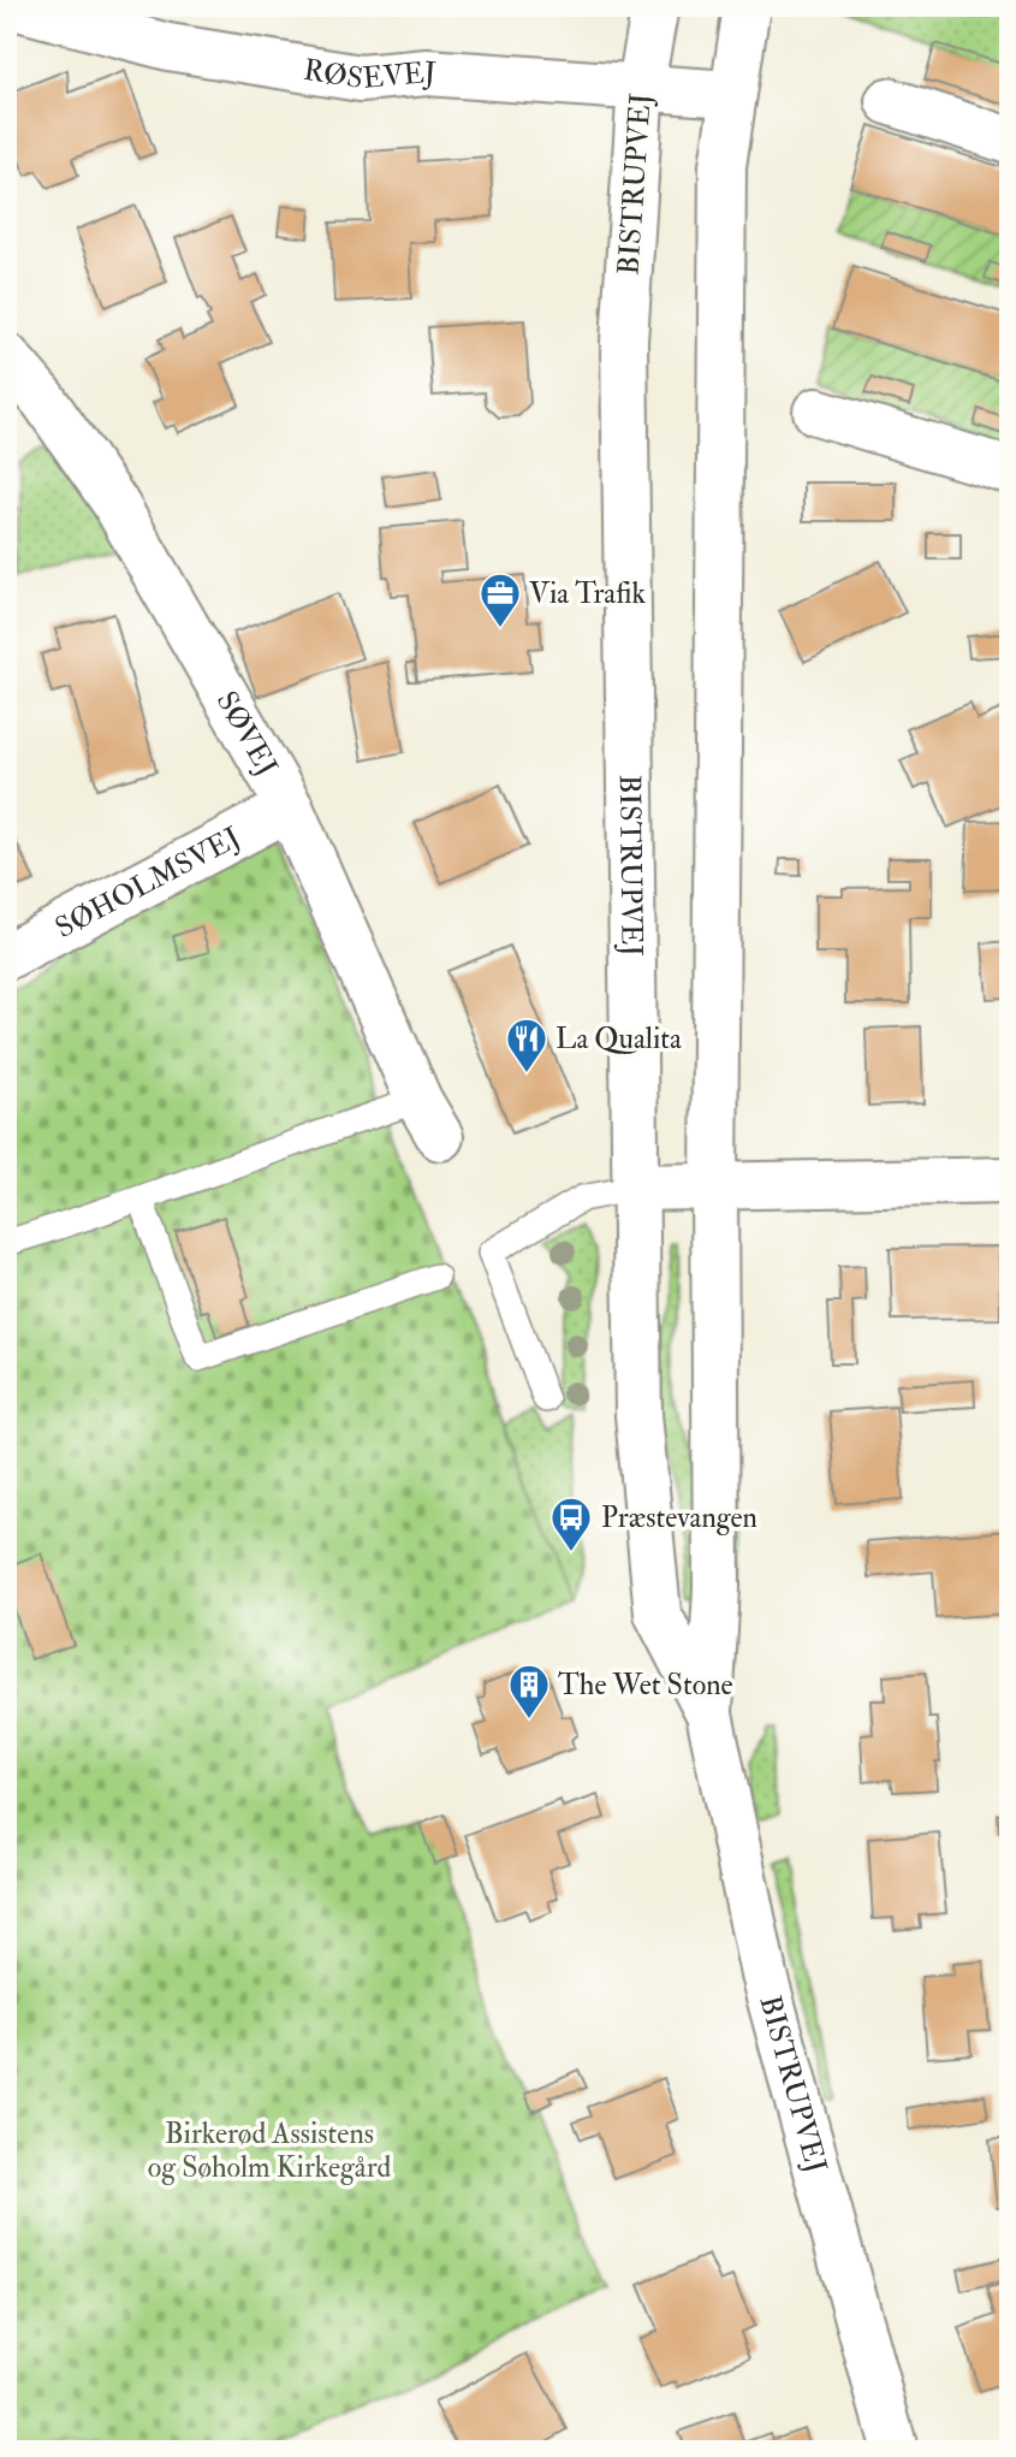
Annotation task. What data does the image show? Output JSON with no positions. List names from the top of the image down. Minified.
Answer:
{"streets":{"main road":["RØSEVEJ","BISTRUPVEJ","SØVEJ","SØHOLMSVEJ"]},"crossings":[["RØSEVEJ","BISTRUPVEJ"],["SØVEJ","SØHOLMSVEJ"]],"parks":["Birkerød Assistens og Søholm Kirkegård"],"places":{"office":["Via Trafik"],"restaurant":["La Qualita"],"bus stop":["Præstevangen"],"building":["The Wet Stone"]}}
